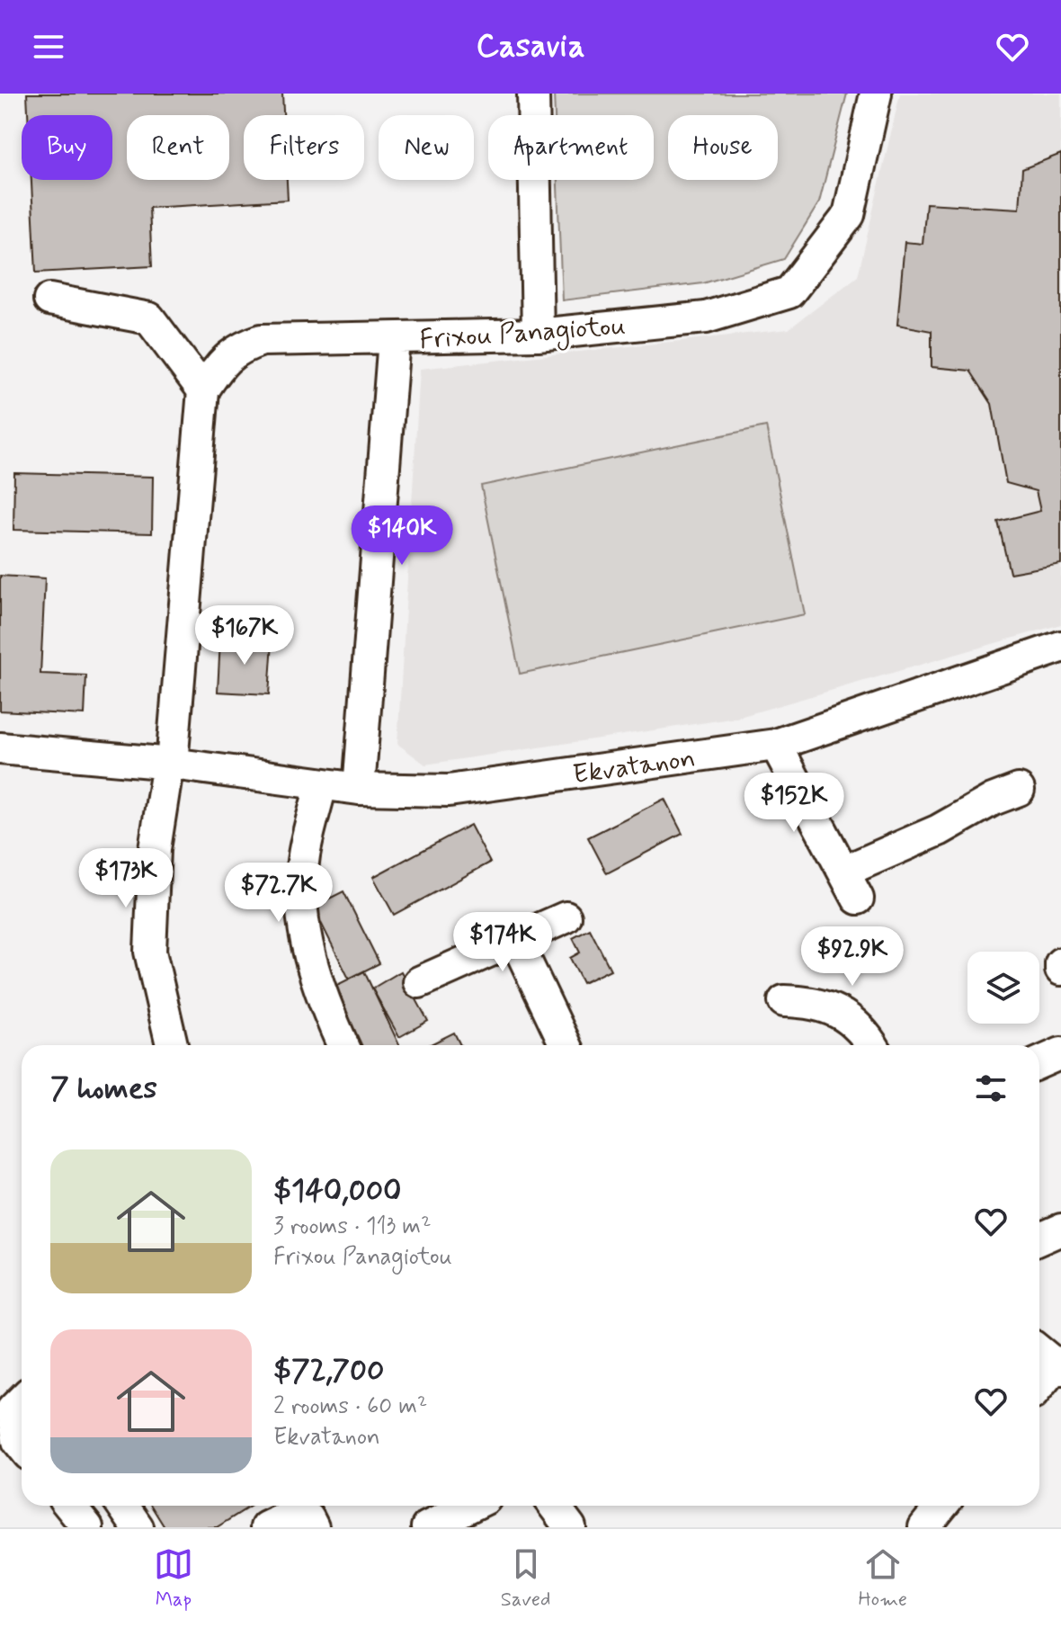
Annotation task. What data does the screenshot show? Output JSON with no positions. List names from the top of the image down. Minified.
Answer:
{"streets":{"street":["Frixou Panagiotou","Ekvatanon"]},"crossings":[["Frixou Panagiotou","Ekvatanon"]],"page":{"header":"Casavia","chip":["Buy","Rent","Filters","New","Apartment","House"],"price":["$140K","$167K","$152K","$173K","$72.7K","$174K","$92.9K"],"heading":"7 homes","list":[{"name":"$140,000","note":"3 rooms · 113 m² · Frixou Panagiotou"},{"name":"$72,700","note":"2 rooms · 60 m² · Ekvatanon"}],"tabs":["Map","Saved","Home"]}}
